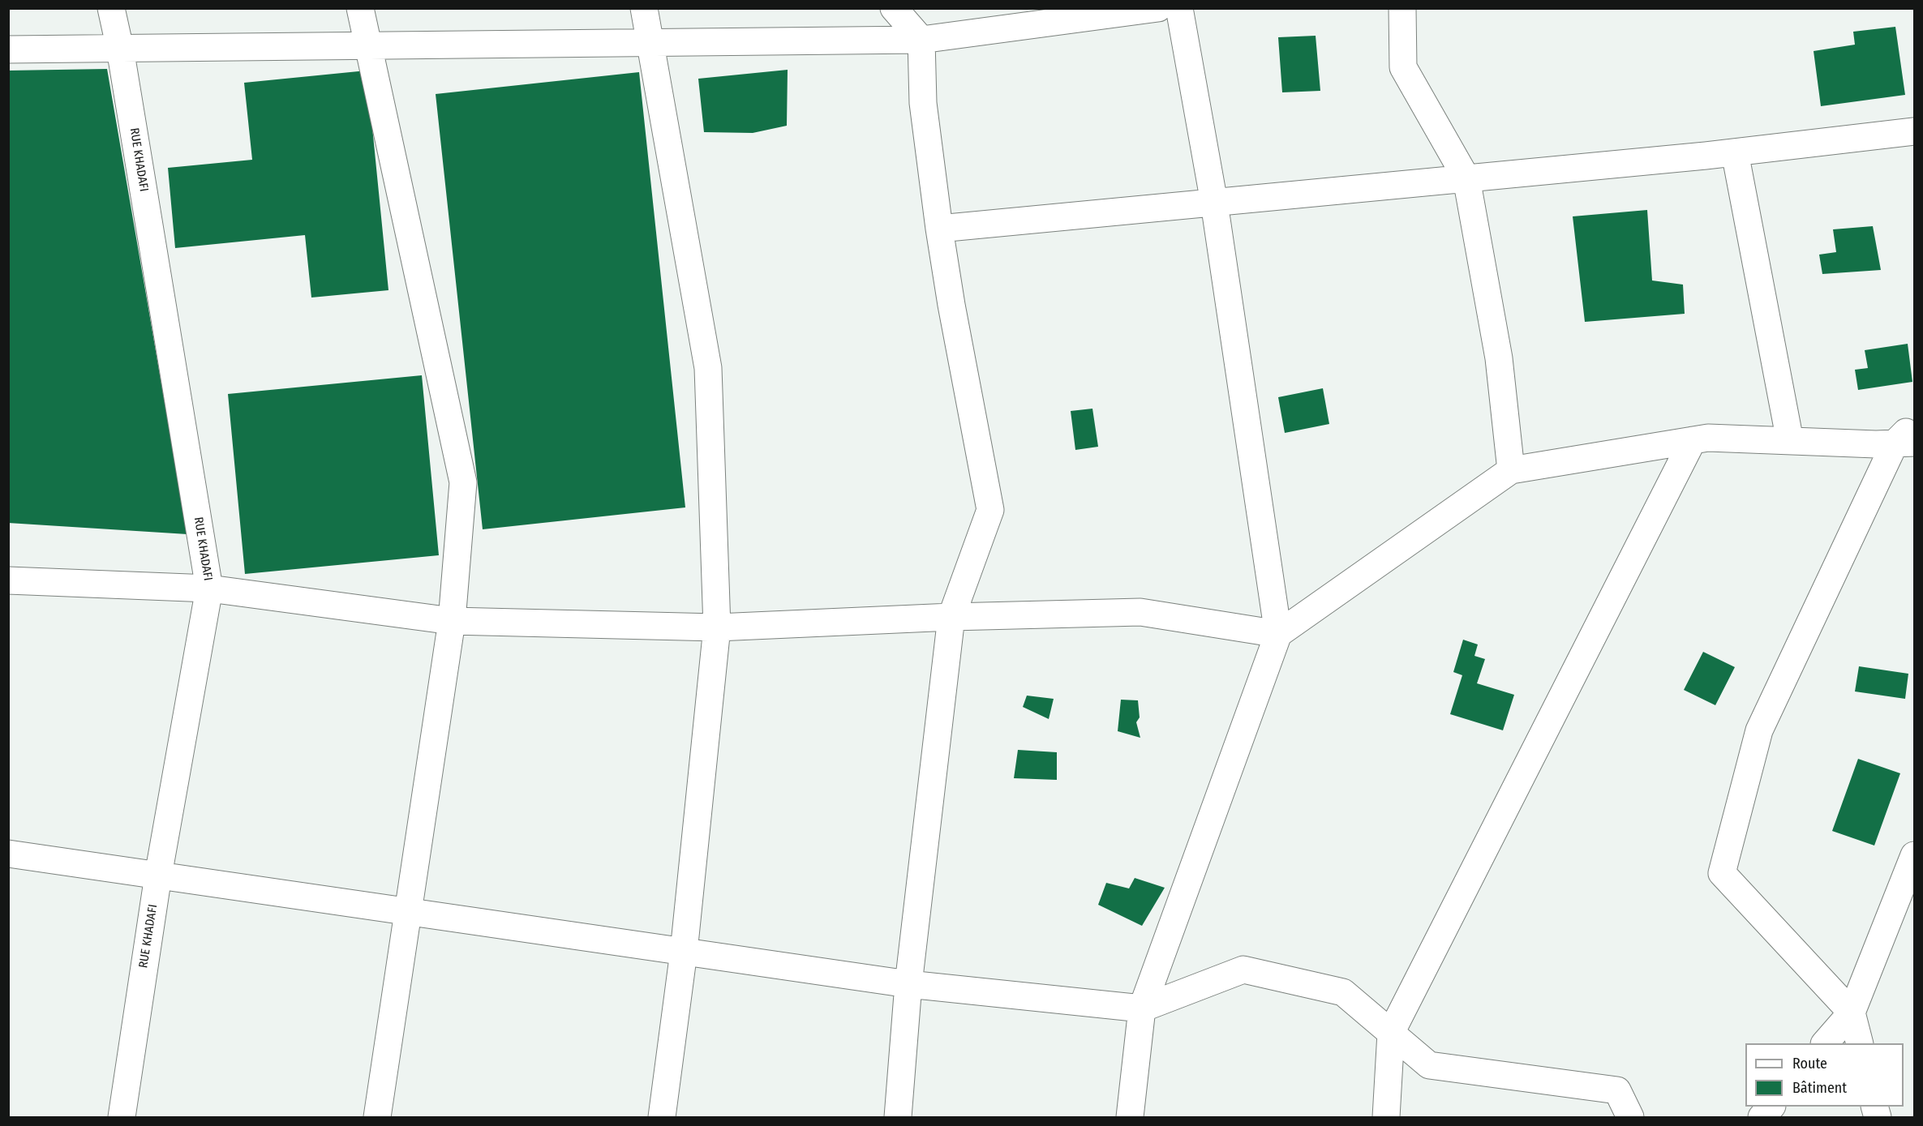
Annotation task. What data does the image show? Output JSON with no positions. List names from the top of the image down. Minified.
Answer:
{"streets":{"street":["RUE KHADAFI"]},"legend":["Route","Bâtiment"]}
